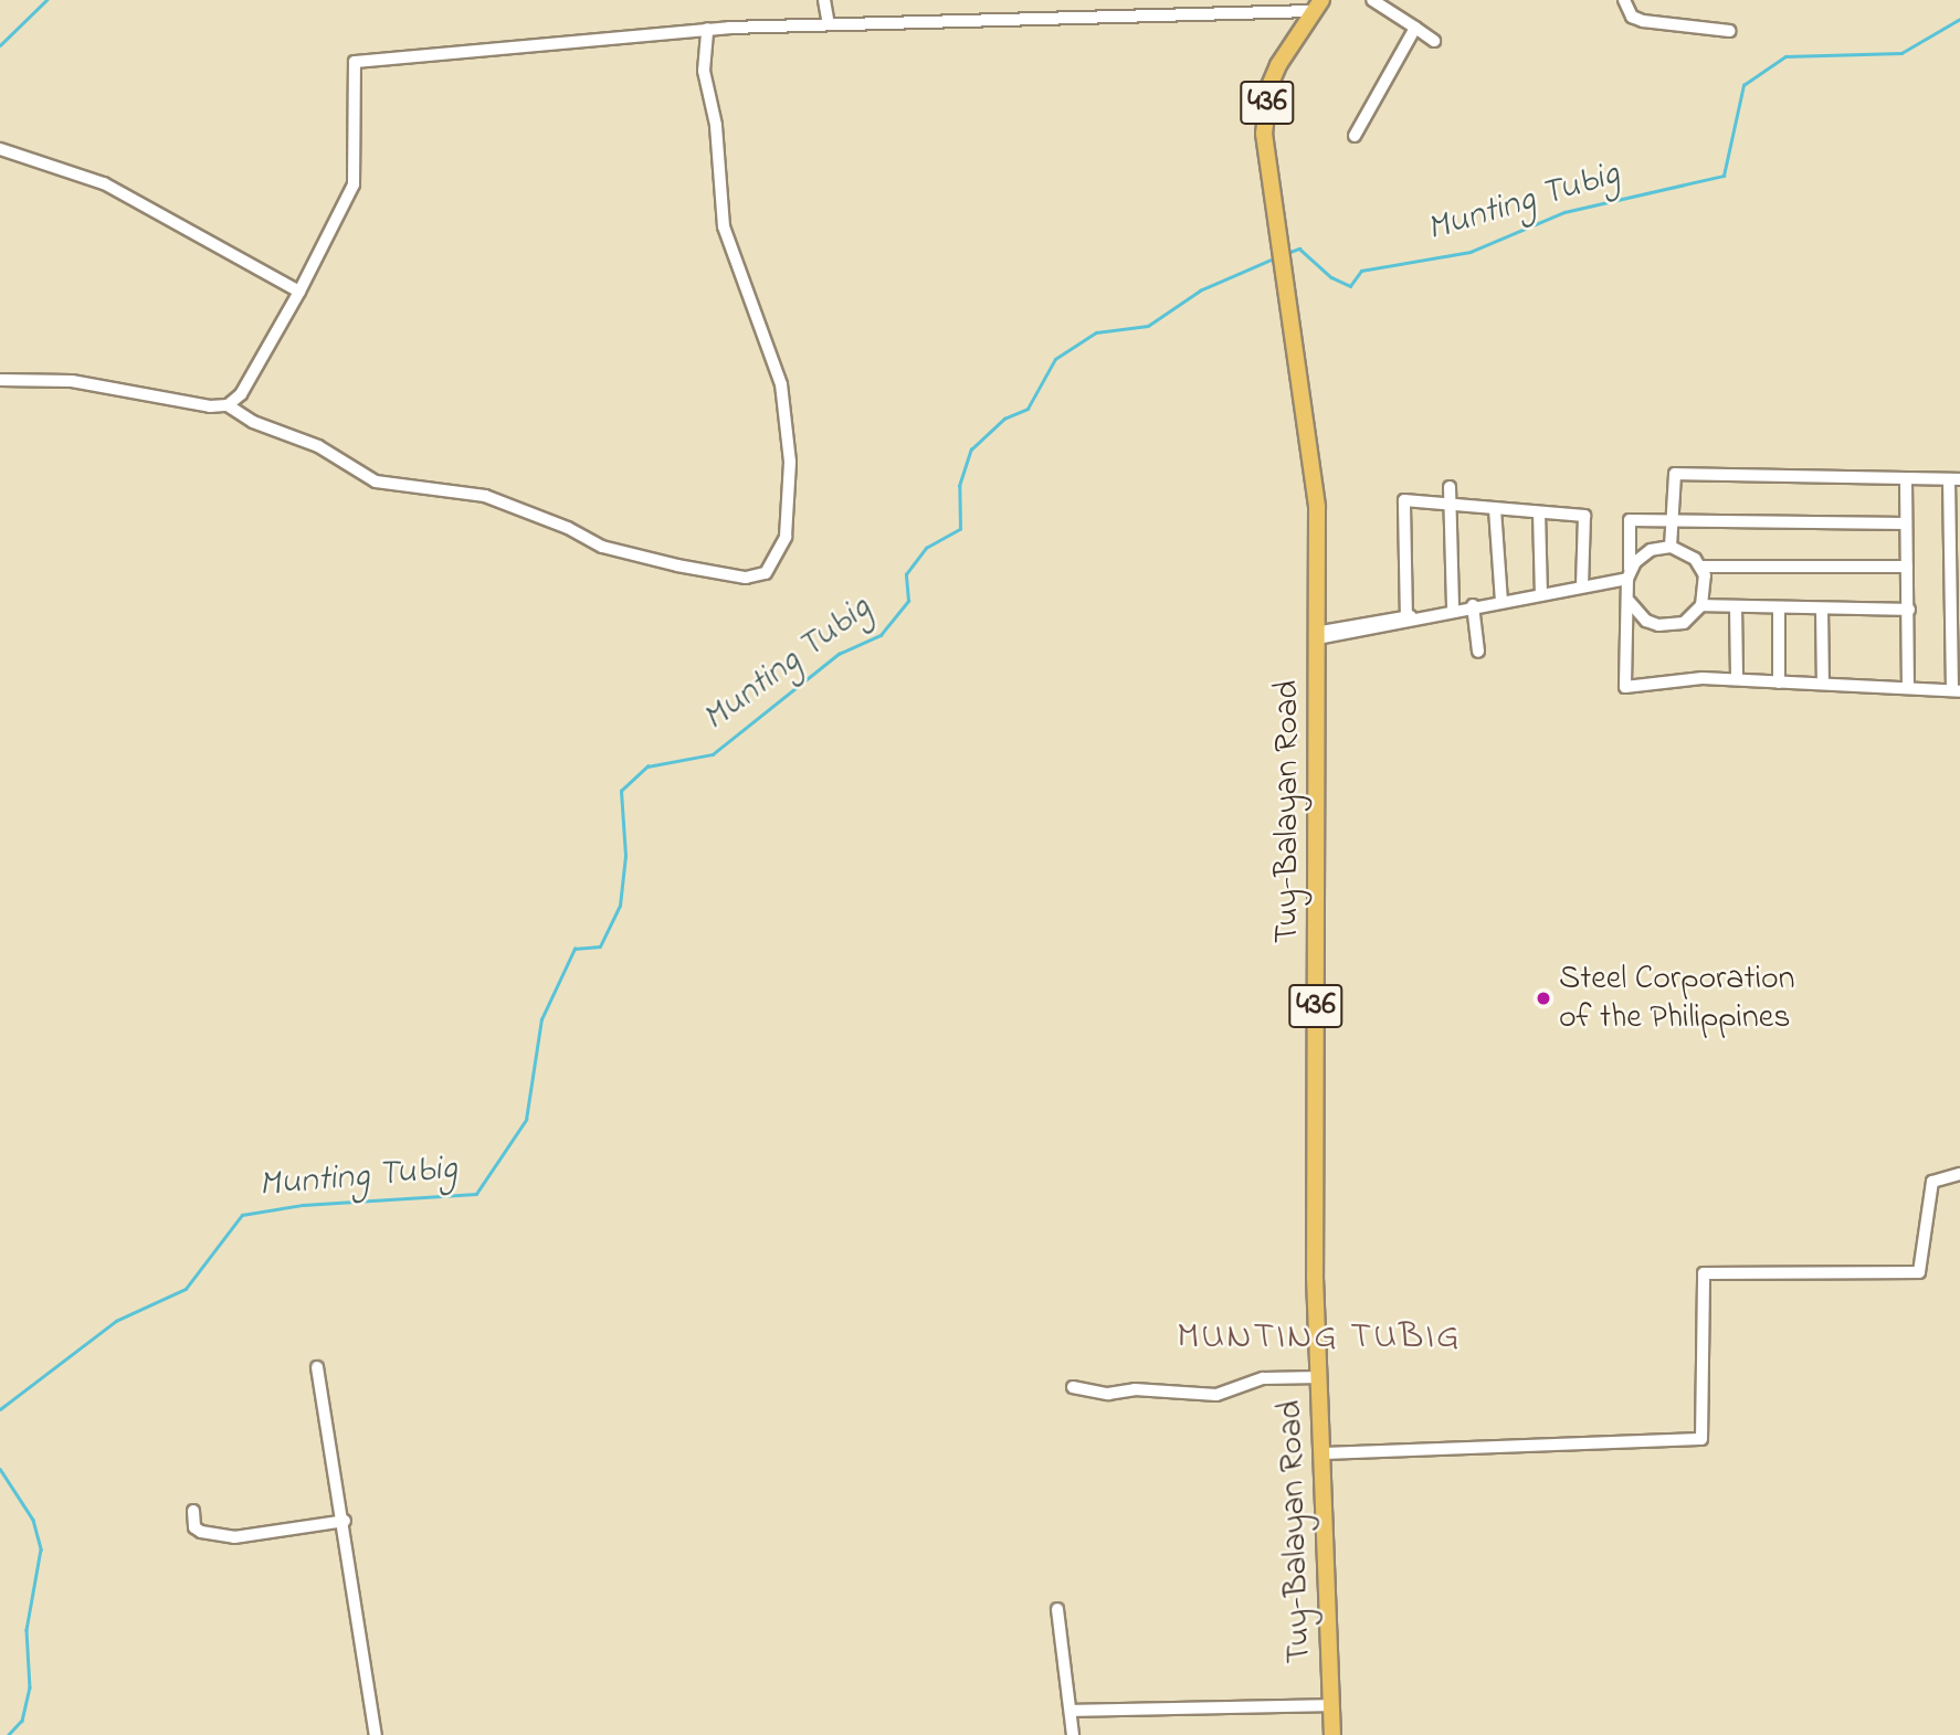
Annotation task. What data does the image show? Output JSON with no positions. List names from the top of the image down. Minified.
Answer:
{"streets":{"main road":["436","Tuy-Balayan Road"]},"districts":["MUNTING TUBIG"],"water":["Munting Tubig"],"places":["Steel Corporation of the Philippines"]}
